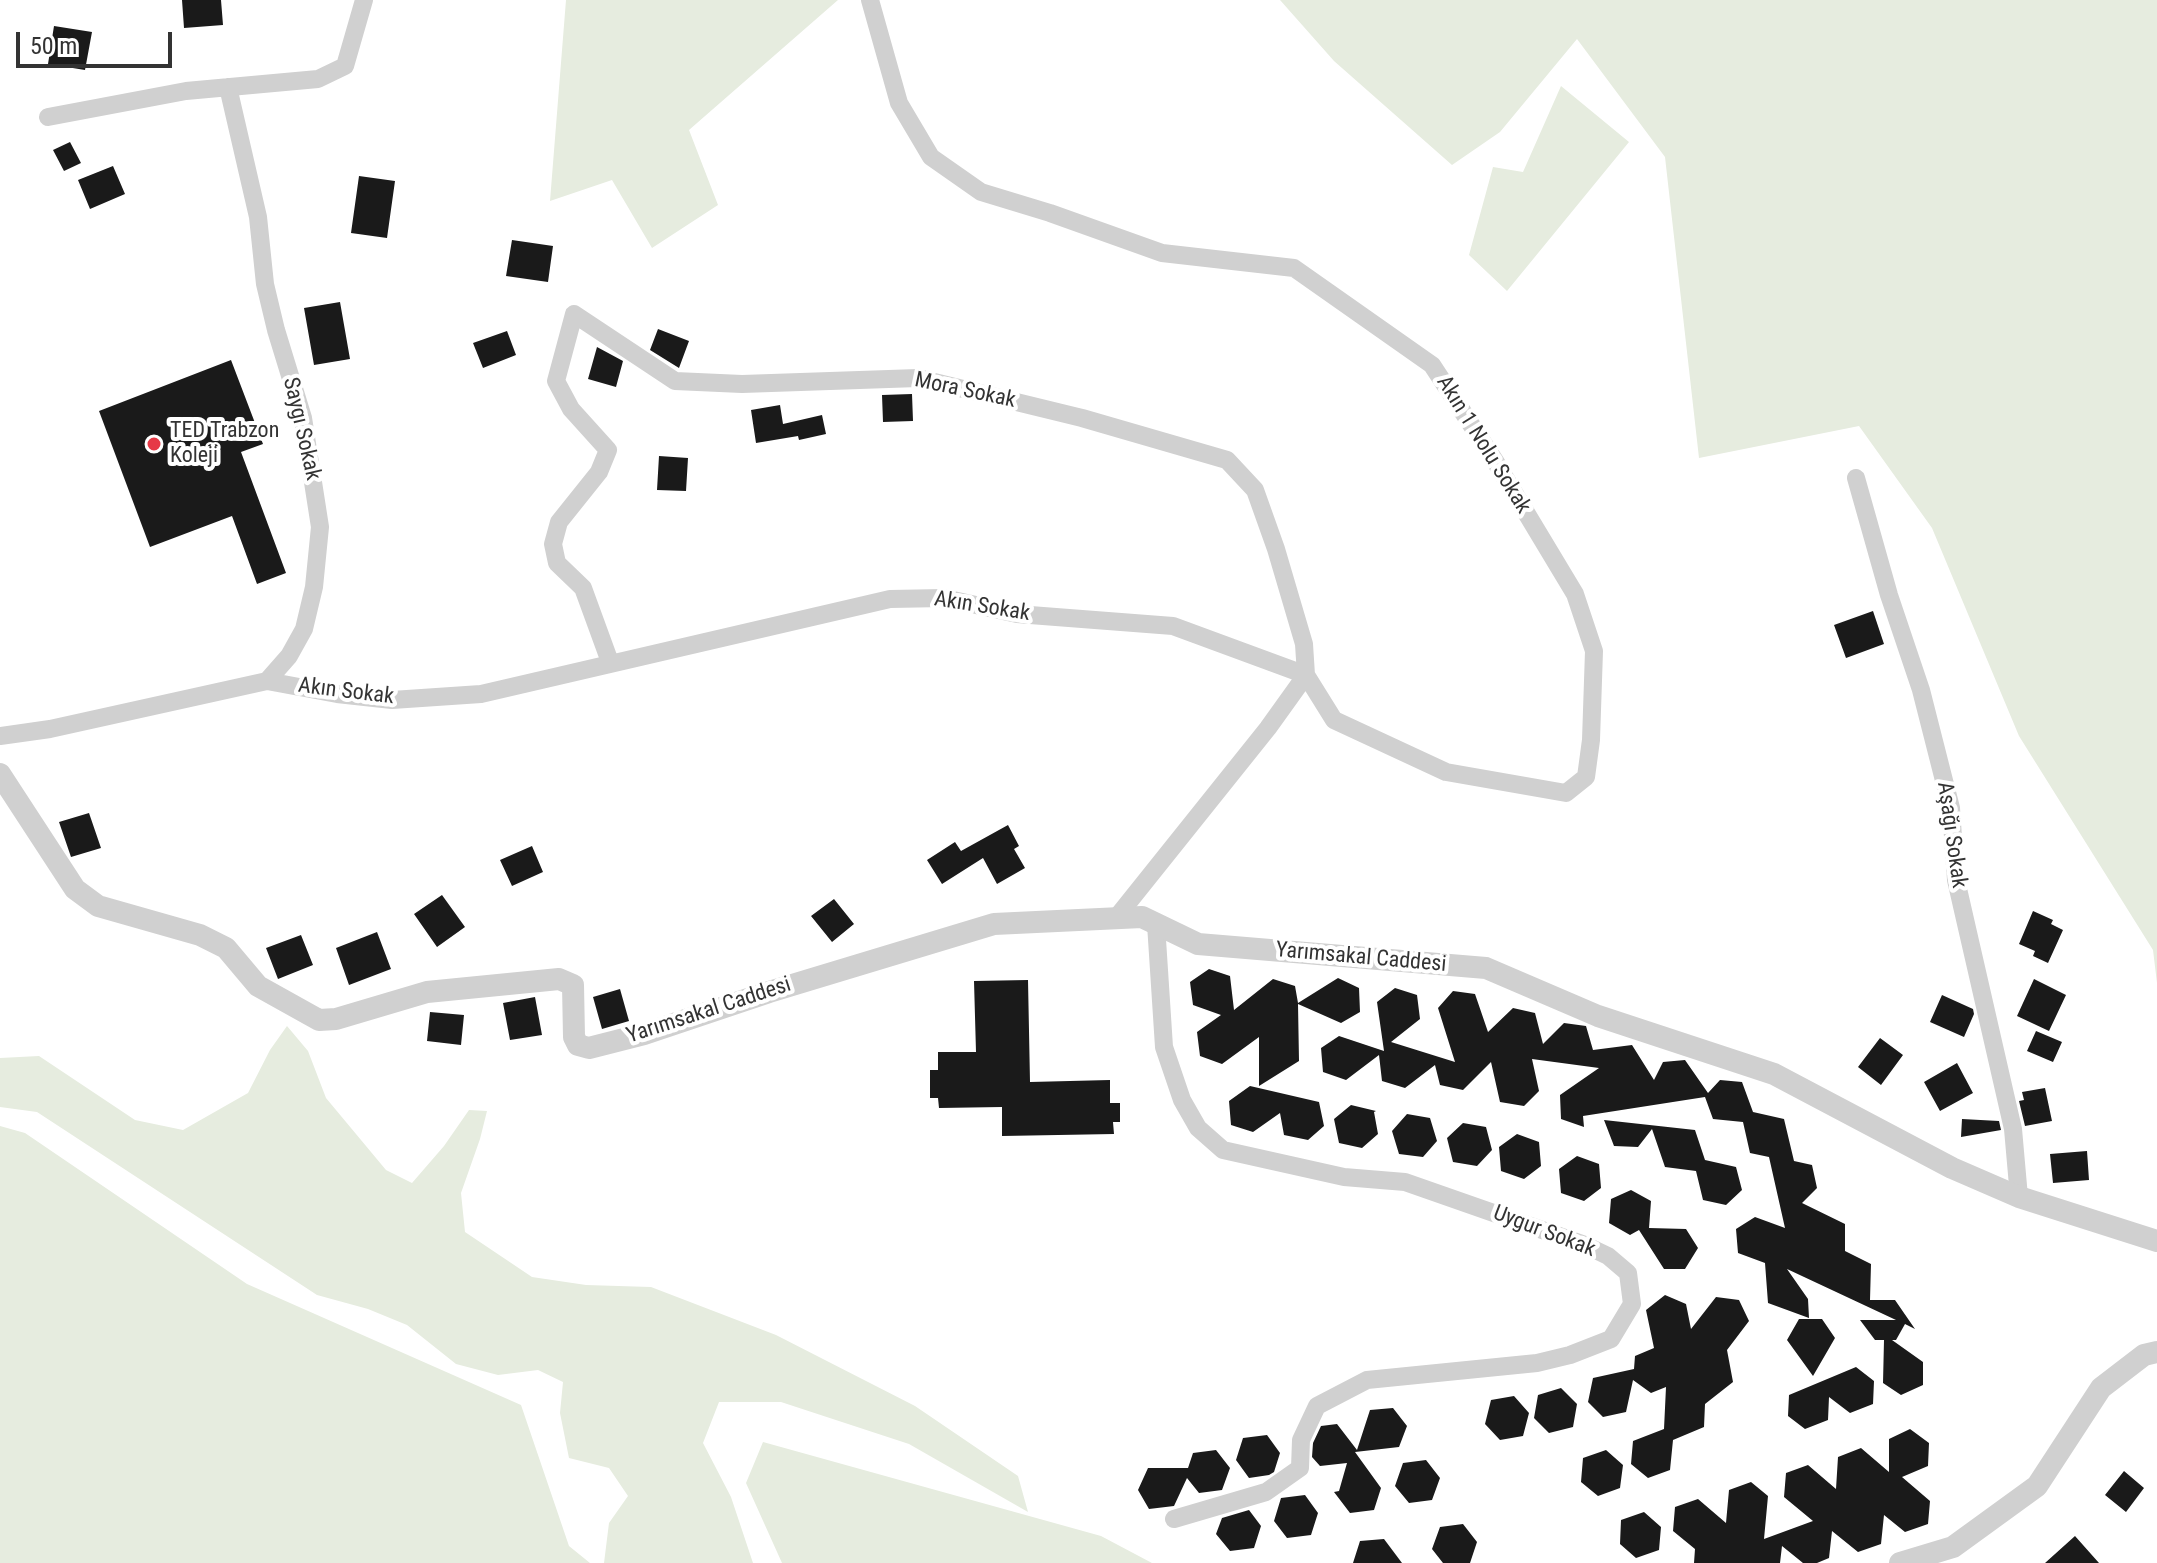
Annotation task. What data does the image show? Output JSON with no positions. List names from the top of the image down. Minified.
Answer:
{"streets":{"street":["Mora Sokak","Saygı Sokak","Akın 1 Nolu Sokak","Akın Sokak","Aşağı Sokak","Yarımsakal Caddesi","Uygur Sokak"]},"crossings":[["Mora Sokak","Akın 1 Nolu Sokak"],["Mora Sokak","Akın Sokak"],["Saygı Sokak","Akın Sokak"],["Akın 1 Nolu Sokak","Akın Sokak"],["Aşağı Sokak","Yarımsakal Caddesi"],["Yarımsakal Caddesi","Uygur Sokak"]],"places":["TED Trabzon Koleji"],"scale_bar":"50 m"}
